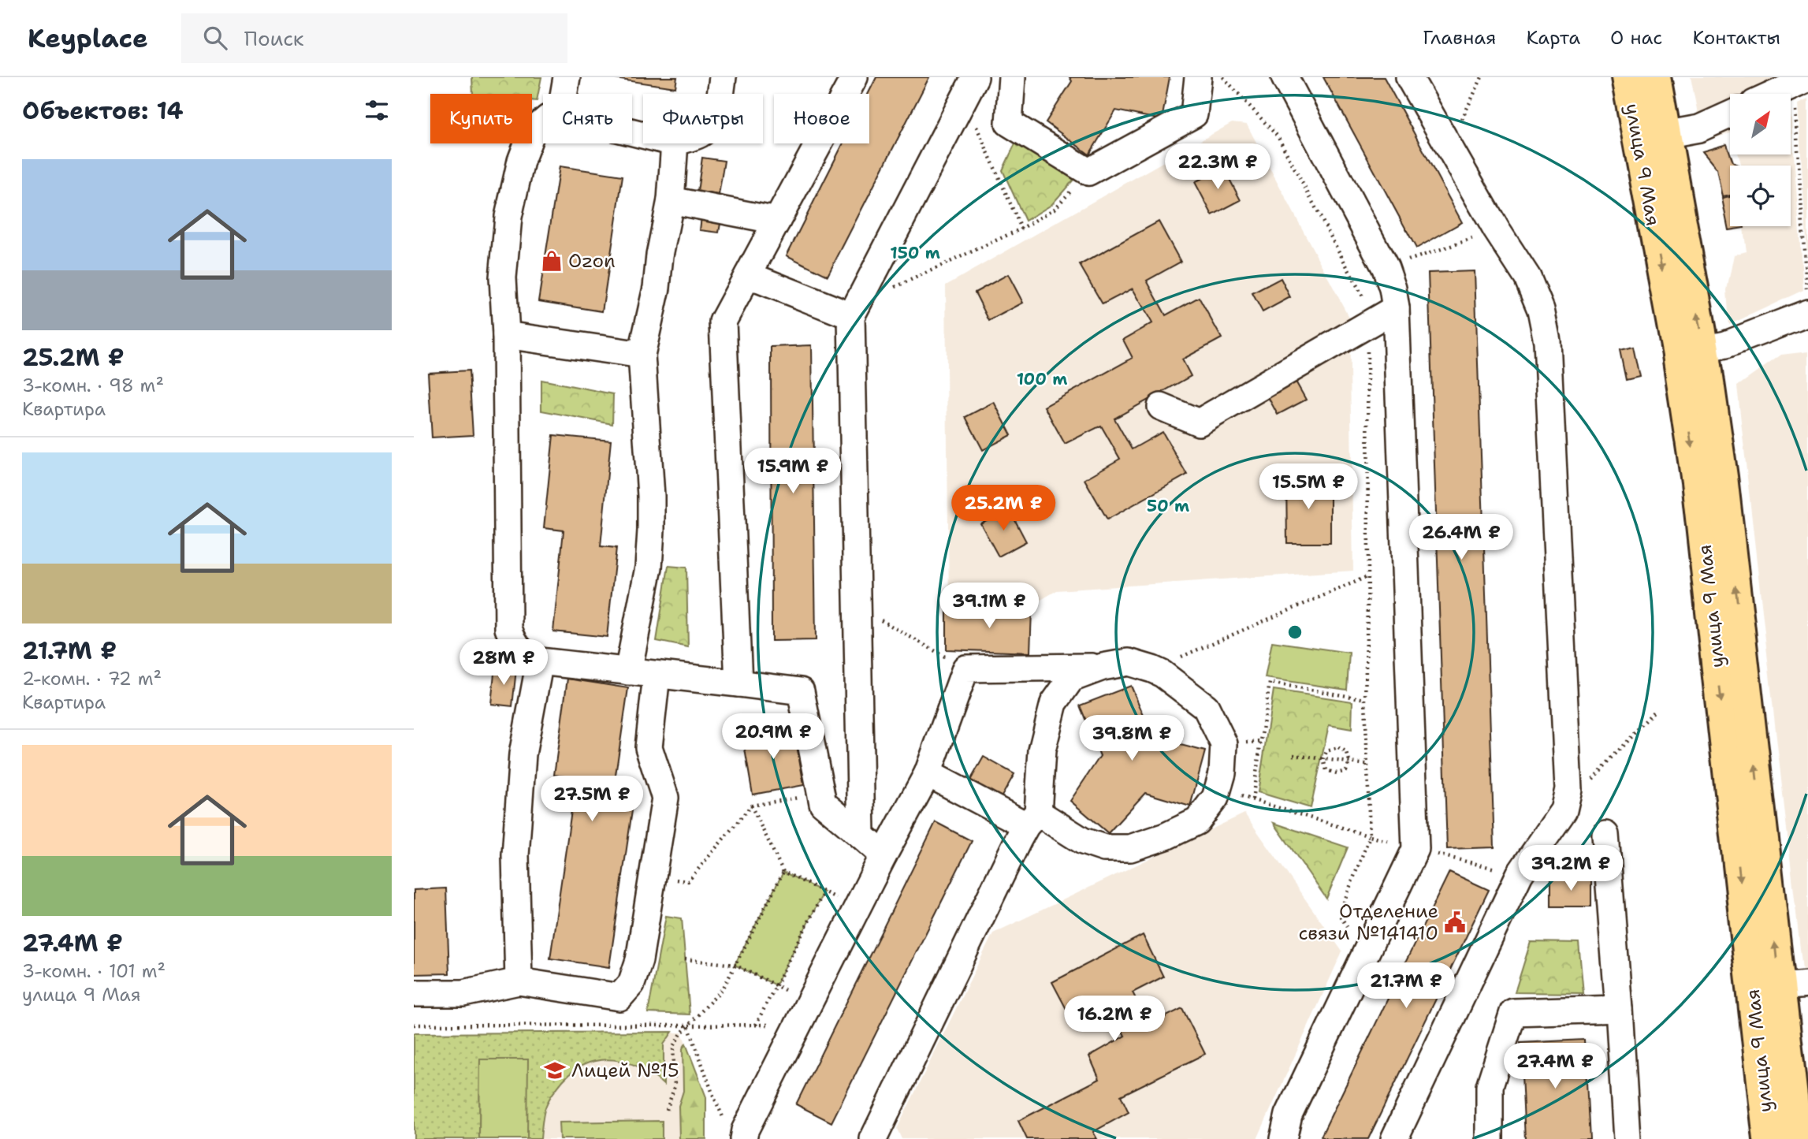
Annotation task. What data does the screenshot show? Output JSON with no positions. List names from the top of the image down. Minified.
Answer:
{"streets":{"main road":["улица 9 Мая"]},"places":{"shop":["Ozon"],"public building":["Отделение связи №141410"],"school or university":["Лицей №15"]},"north":"top right","page":{"header":"Keyplace","search":"Поиск","nav":["Главная","Карта","О нас","Контакты"],"heading":"Объектов: 14","chip":["Купить","Снять","Фильтры","Новое"],"list":[{"name":"25.2M ₽","note":"3-комн. · 98 m² · Квартира"},{"name":"21.7M ₽","note":"2-комн. · 72 m² · Квартира"},{"name":"27.4M ₽","note":"3-комн. · 101 m² · улица 9 Мая"}],"price":["22.3M ₽","15.9M ₽","15.5M ₽","25.2M ₽","26.4M ₽","39.1M ₽","28M ₽","20.9M ₽","39.8M ₽","27.5M ₽","39.2M ₽","21.7M ₽","16.2M ₽","27.4M ₽"]},"rings":["150 m","100 m","50 m"]}
